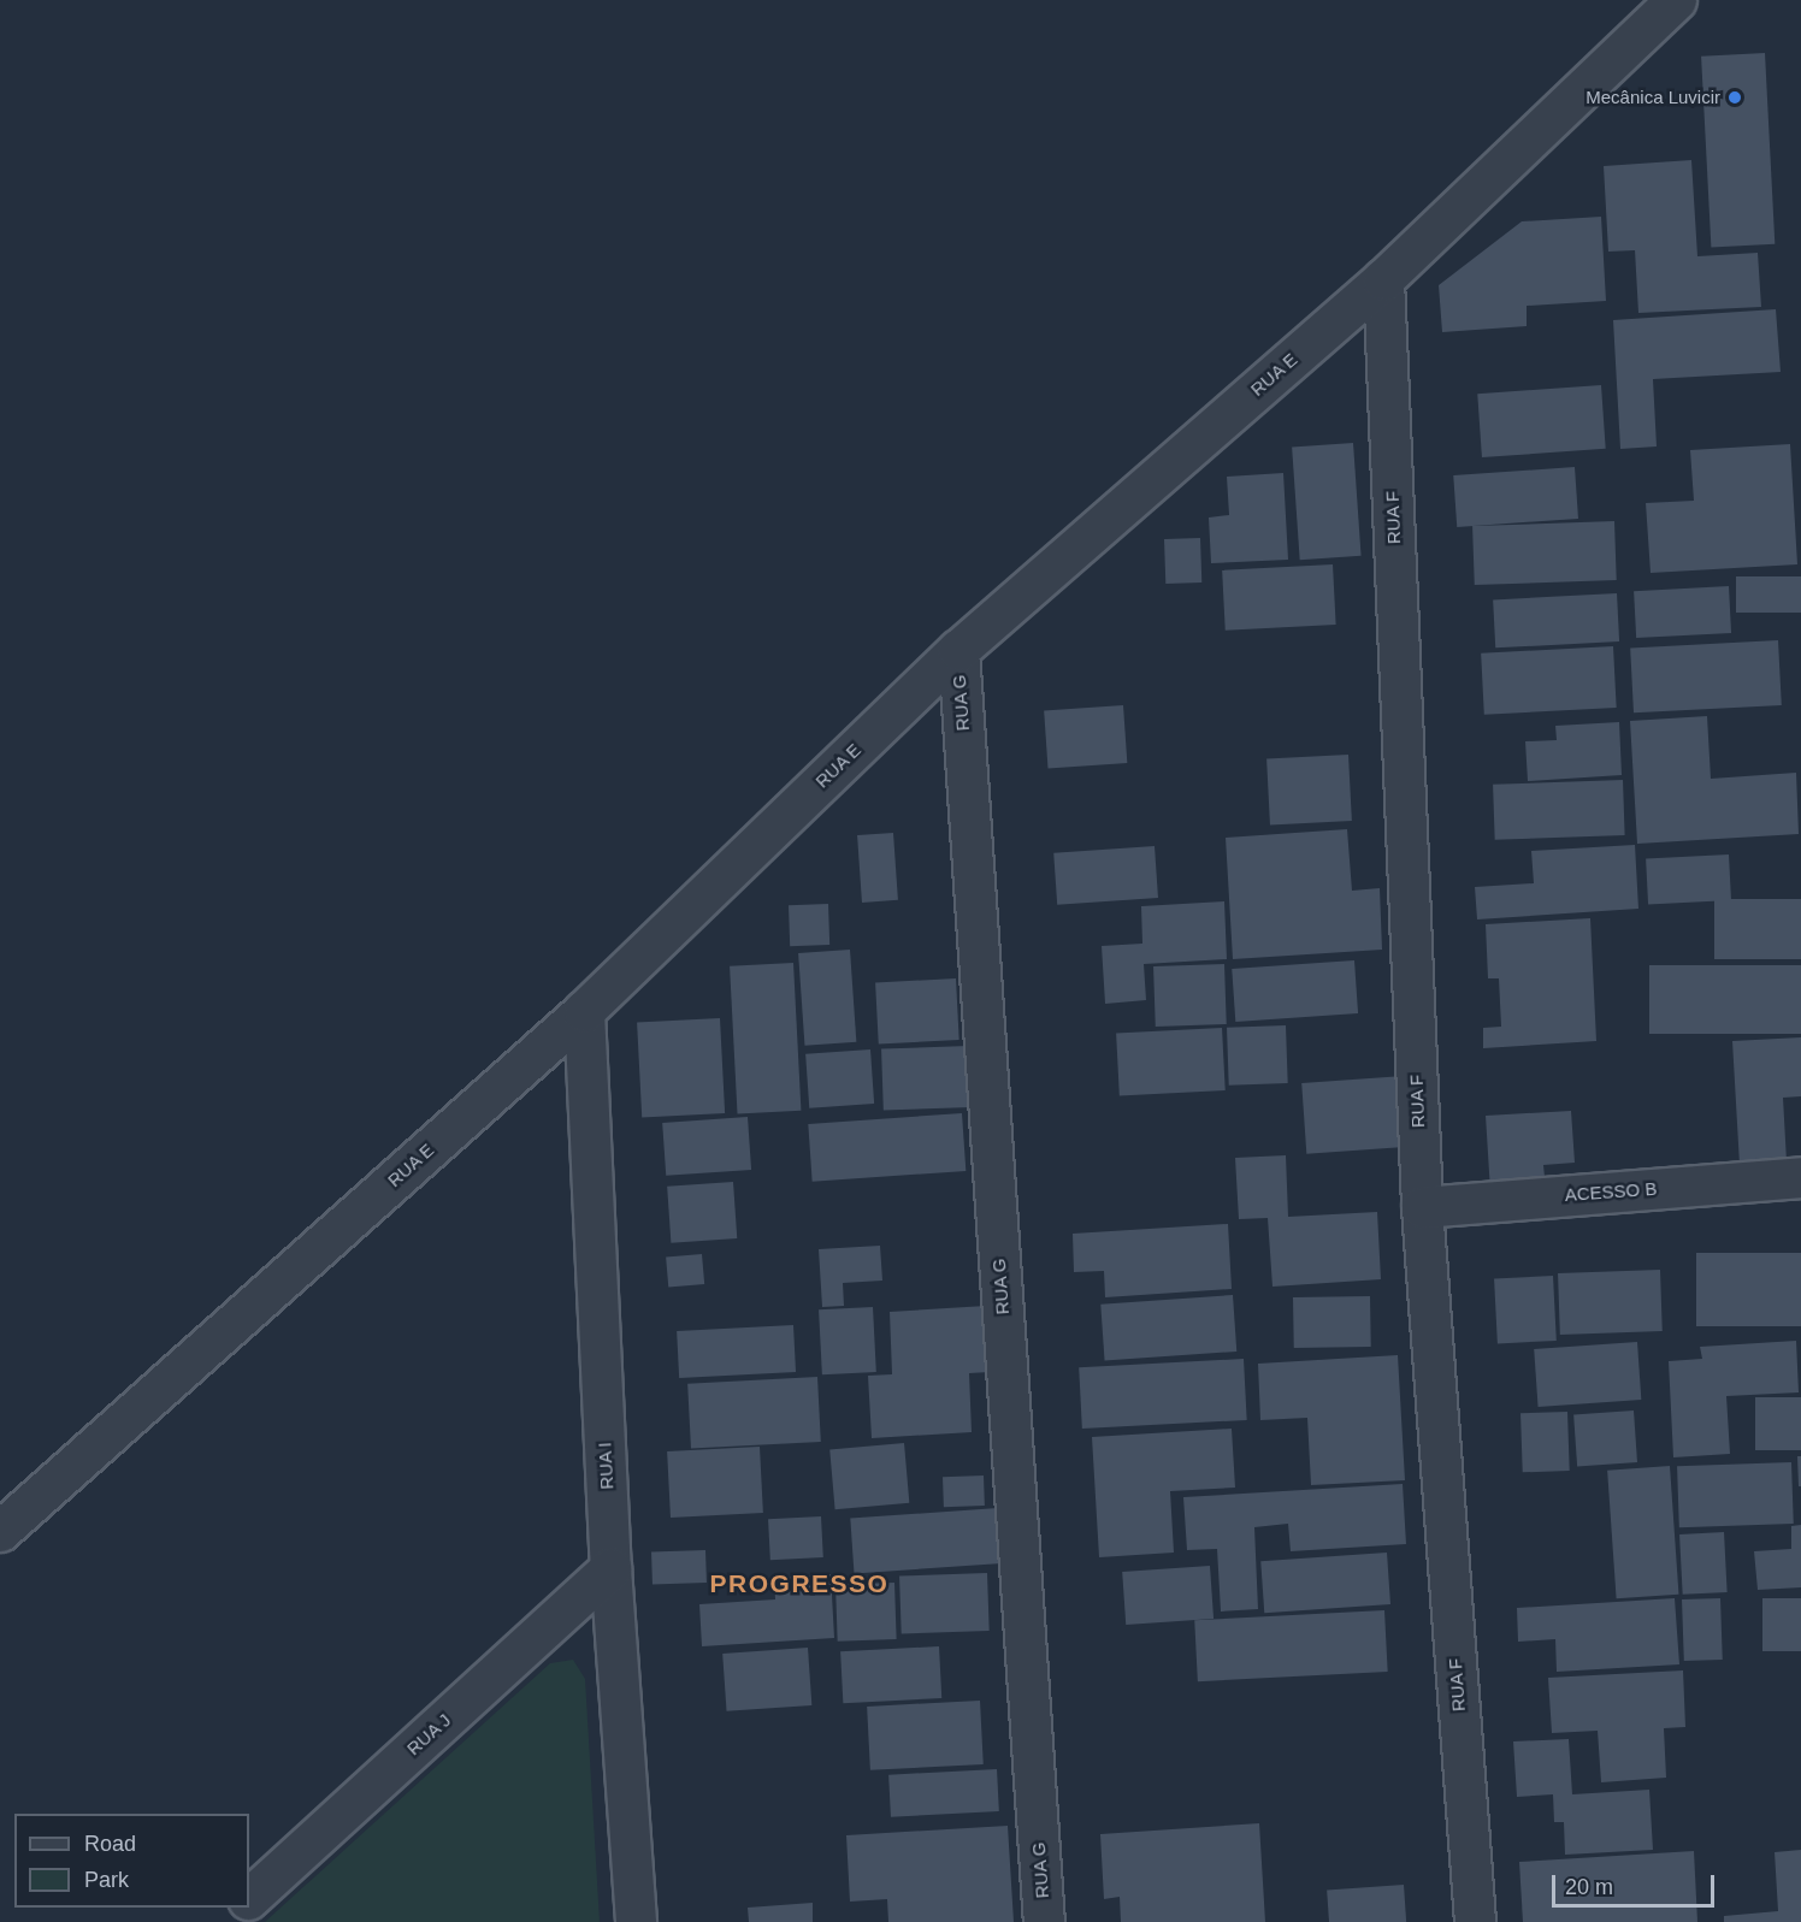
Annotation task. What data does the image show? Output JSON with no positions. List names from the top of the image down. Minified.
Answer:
{"streets":{"street":["RUA E","RUA F","RUA G","ACESSO B","RUA I","RUA J"]},"crossings":[["RUA E","RUA F"],["RUA E","RUA G"],["RUA E","RUA I"],["RUA F","ACESSO B"],["RUA I","RUA J"]],"districts":["PROGRESSO"],"places":["Mecânica Luvicir"],"legend":["Road","Park"],"scale_bar":"20 m"}
